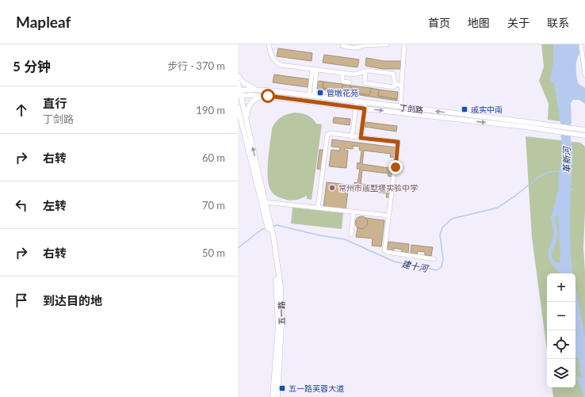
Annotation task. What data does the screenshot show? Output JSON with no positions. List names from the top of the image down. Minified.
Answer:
{"streets":{"main road":["丁剑路","五一路"]},"crossings":[["丁剑路","五一路"]],"water":["革新河","建十河"],"places":{"transit":["管墩花苑","戚实中南","五一路芙蓉大道"],"other":["常州市戚墅堰实验中学"]},"page":{"header":"Mapleaf","nav":["首页","地图","关于","联系"],"heading":["5 分钟","步行 · 370 m"],"list":[["直行","丁剑路","190 m"],["右转","60 m"],["左转","70 m"],["右转","50 m"],"到达目的地"],"map_buttons":["+","−"]}}
